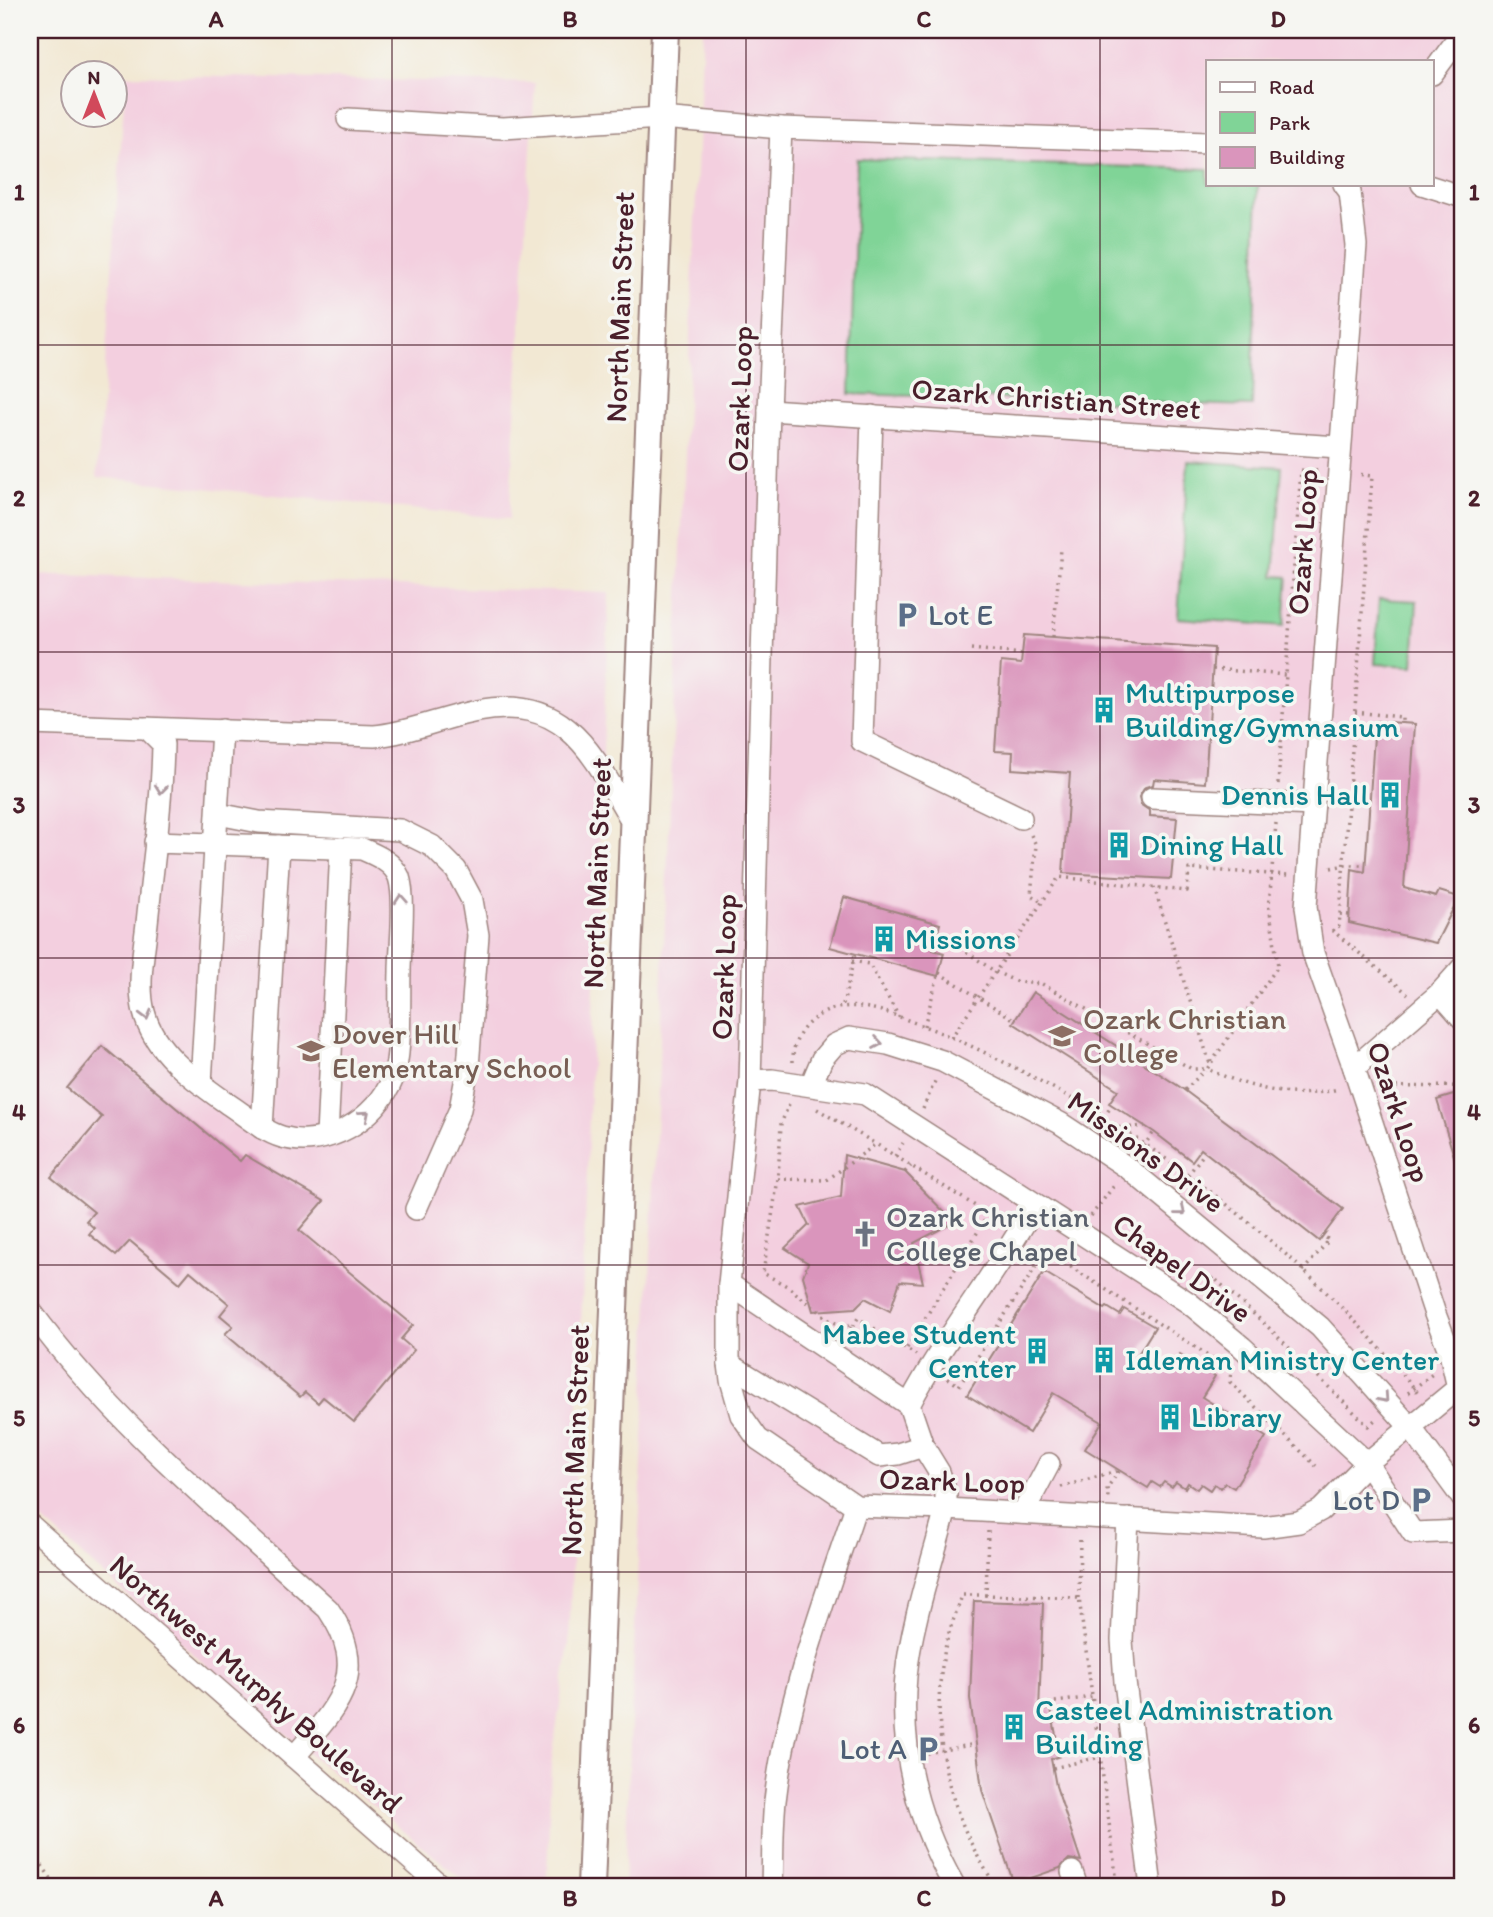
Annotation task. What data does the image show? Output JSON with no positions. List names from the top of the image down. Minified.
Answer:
{"streets":{"main road":["North Main Street"],"street":["Ozark Loop","Ozark Christian Street","Missions Drive","Chapel Drive","Northwest Murphy Boulevard"]},"crossings":[["Ozark Loop","Ozark Christian Street"],["Ozark Loop","Missions Drive"],["Ozark Loop","Chapel Drive"],["Missions Drive","Chapel Drive"]],"one_way":["Missions Drive"],"places":{"parking":["Lot E","Lot D","Lot A"],"building":["Multipurpose Building/Gymnasium","Dennis Hall","Dining Hall","Missions","Mabee Student Center","Idleman Ministry Center","Library","Casteel Administration Building"],"school or university":["Ozark Christian College","Dover Hill Elementary School"],"church":["Ozark Christian College Chapel"]},"legend":["Road","Park","Building"],"north":"top","grid":{"columns":["A","B","C","D"],"rows":["1","2","3","4","5","6"]}}
